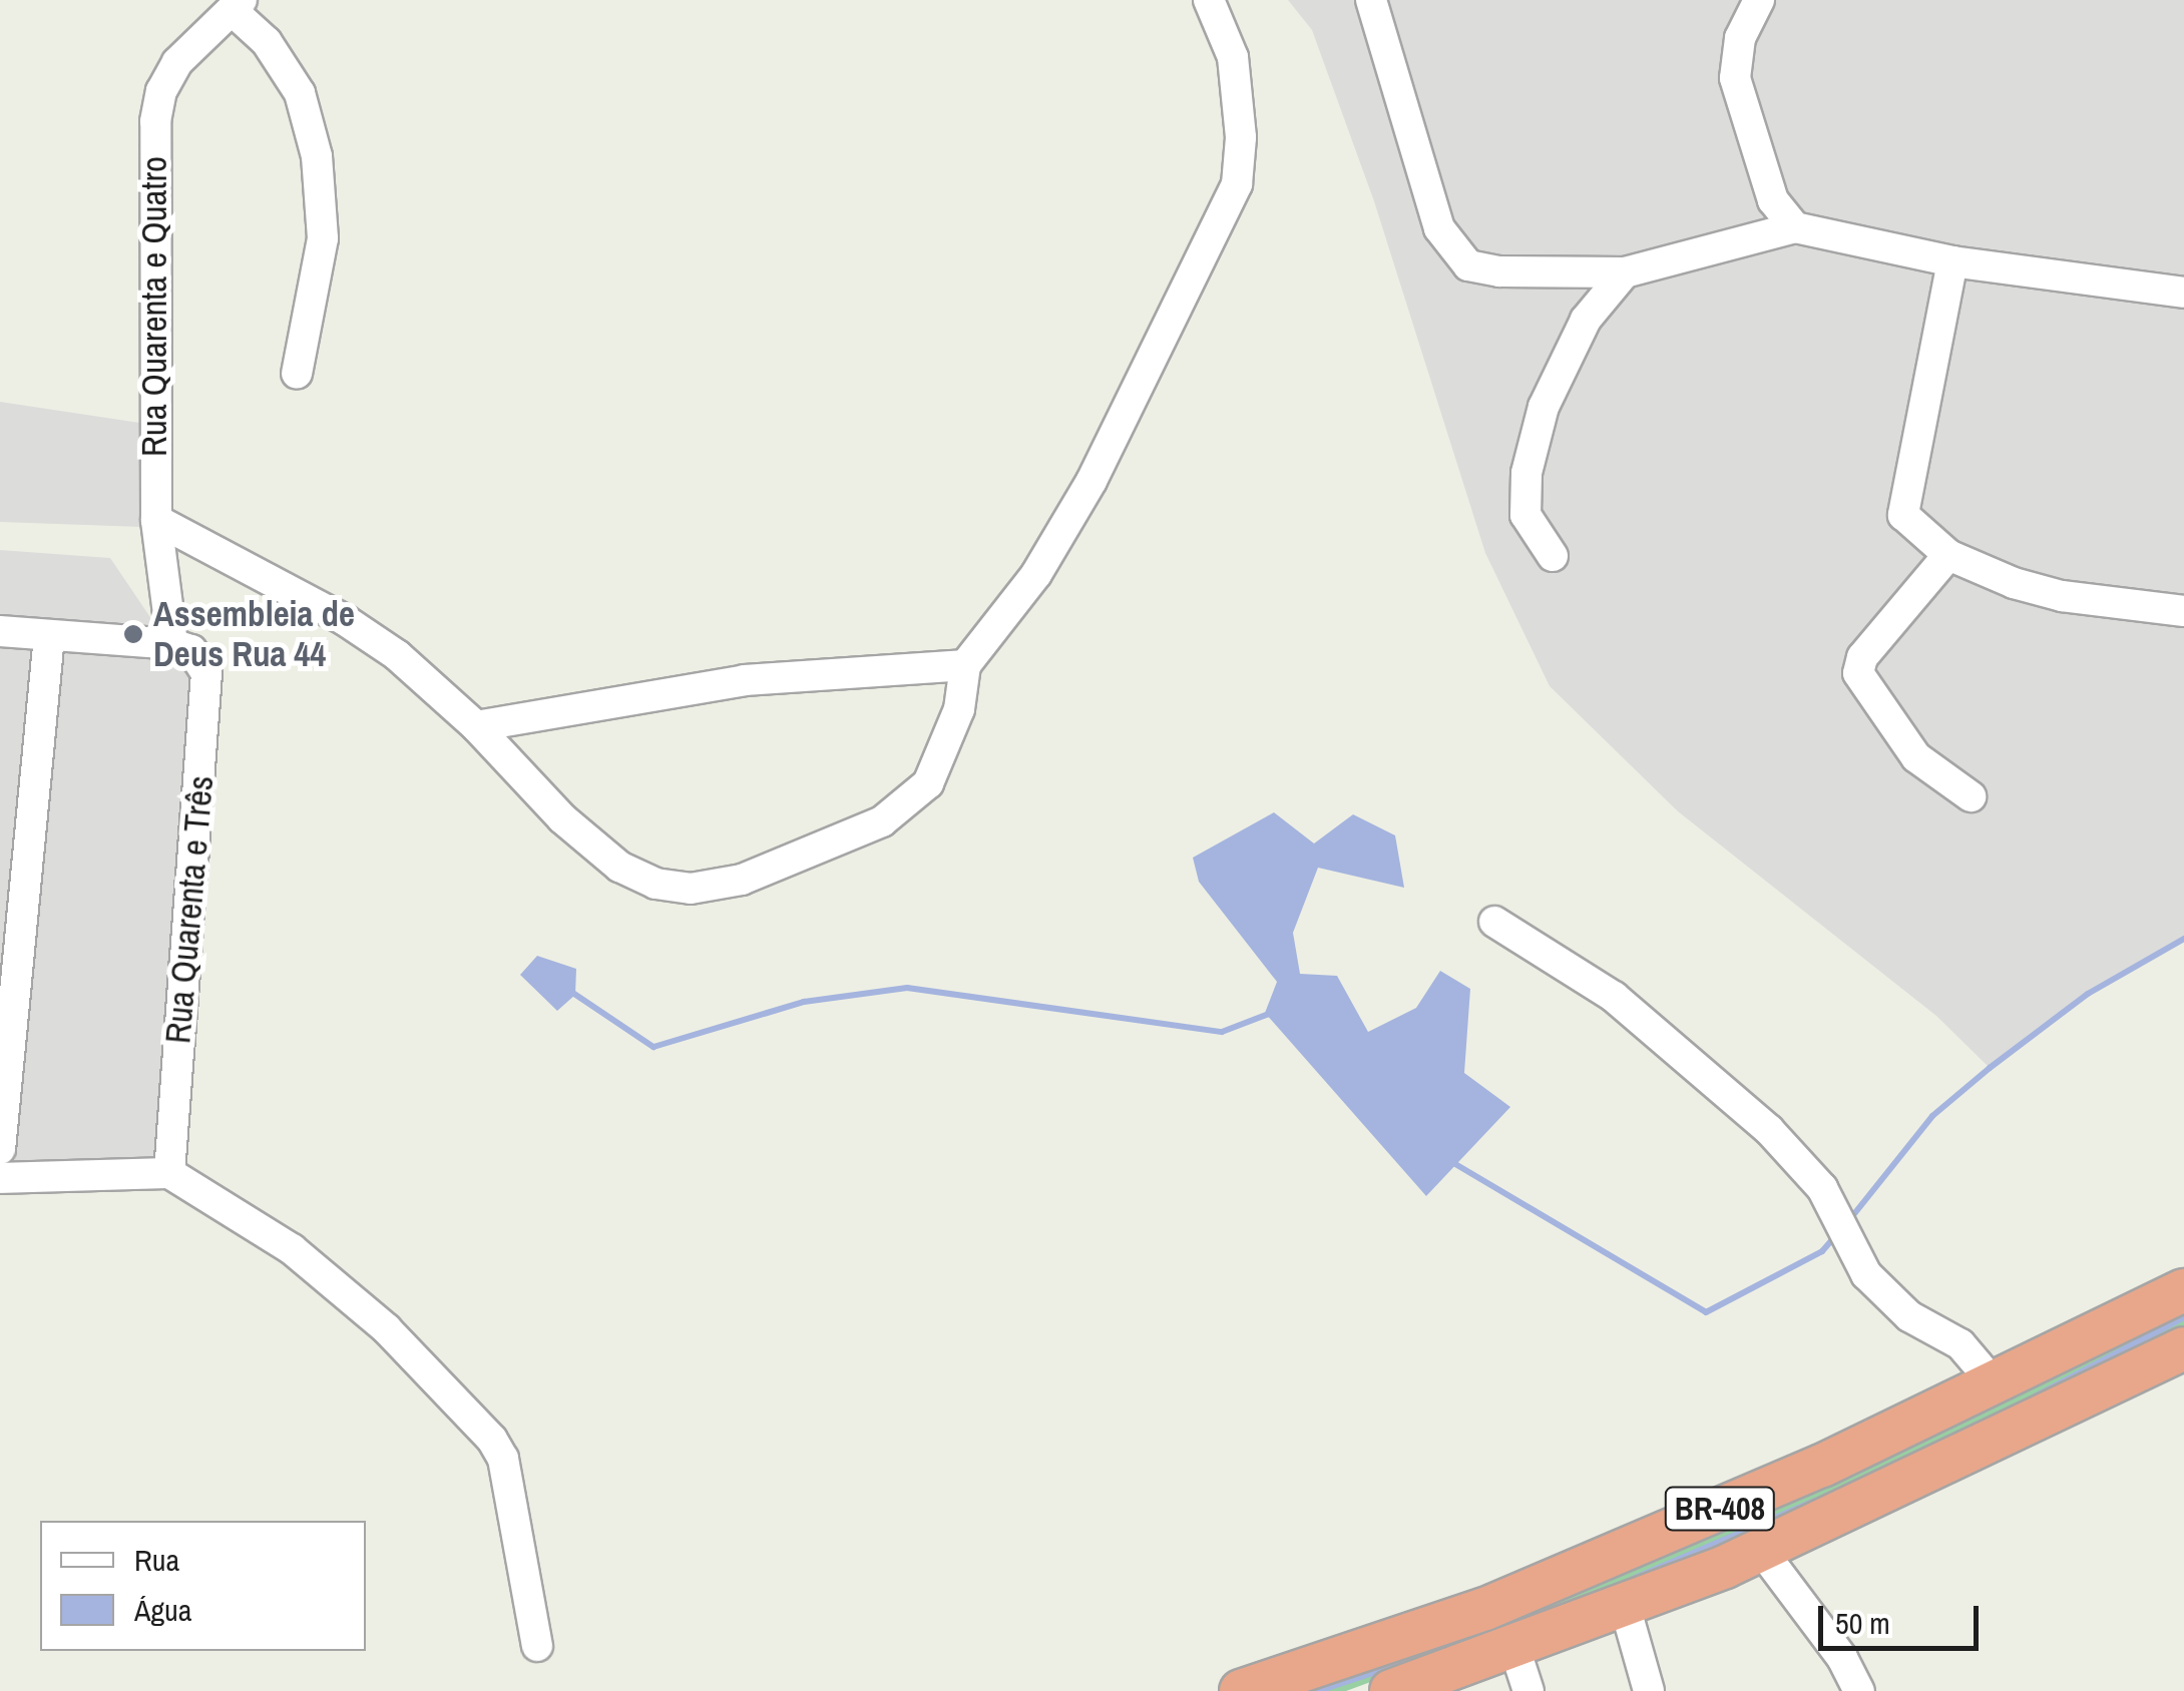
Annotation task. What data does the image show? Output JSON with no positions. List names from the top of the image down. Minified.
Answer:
{"streets":{"highway":["BR-408"],"street":["Rua Quarenta e Quatro","Rua Quarenta e Três"]},"crossings":[["Rua Quarenta e Quatro","Rua Quarenta e Três"]],"places":["Assembleia de Deus Rua 44"],"legend":["Rua","Água"],"scale_bar":"50 m"}
